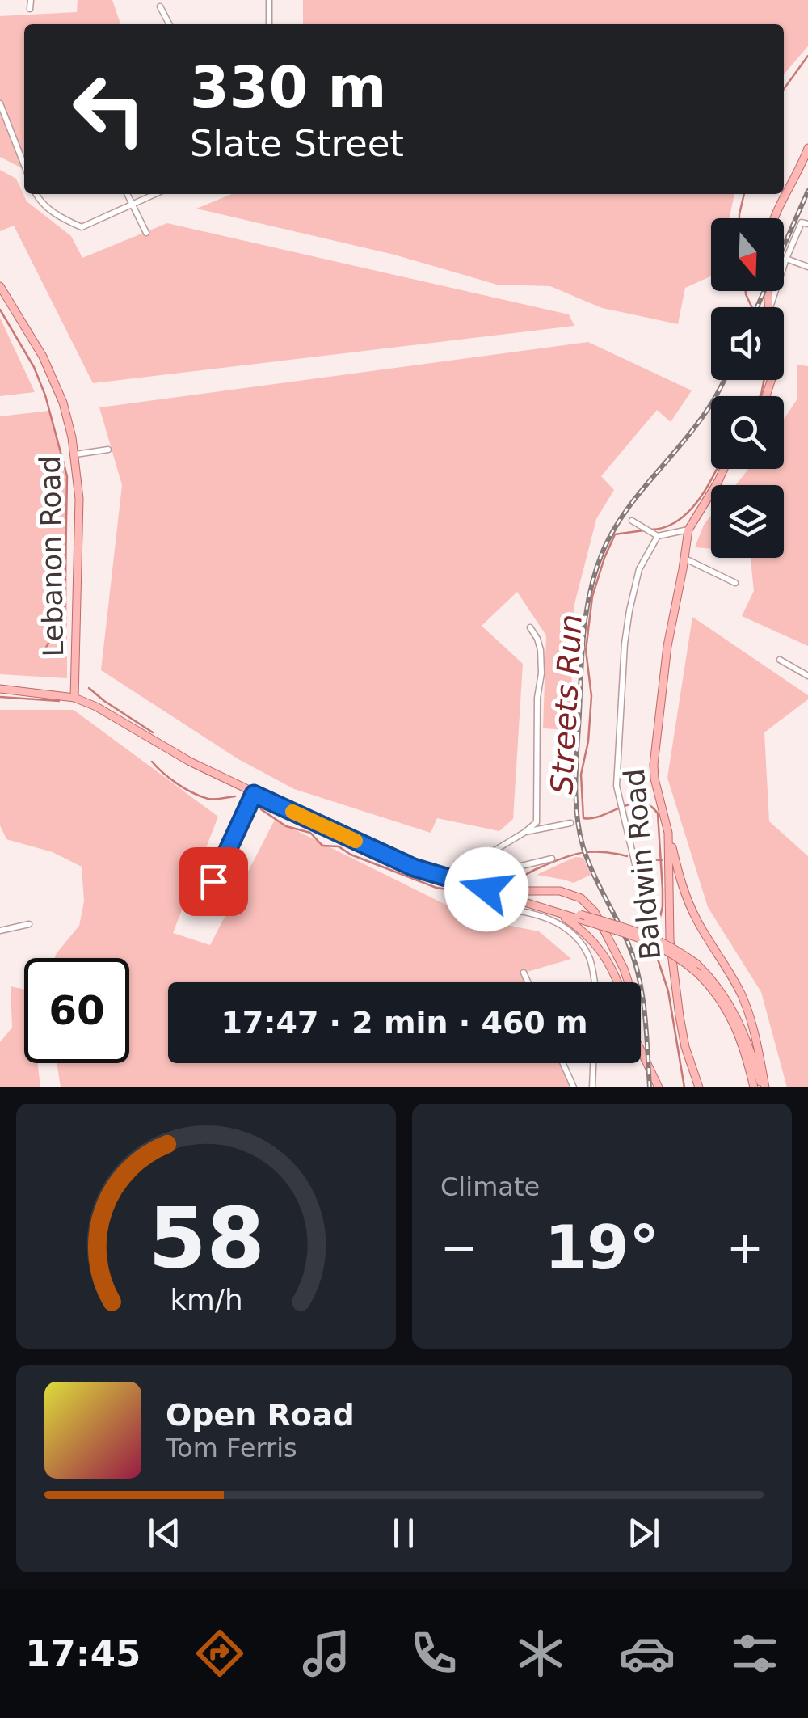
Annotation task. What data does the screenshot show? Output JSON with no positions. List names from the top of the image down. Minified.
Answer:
{"streets":{"main road":["Lebanon Road","Baldwin Road"]},"water":["Streets Run"],"north":"bottom","page":{"turn":["330 m","Slate Street"],"limit":"60","trip":"17:47 · 2 min · 460 m","tile":"Climate","heat":["−","19°","+"],"song":["Open Road","Tom Ferris"],"tabs":"17:45","gauge":["58","km/h"]}}
